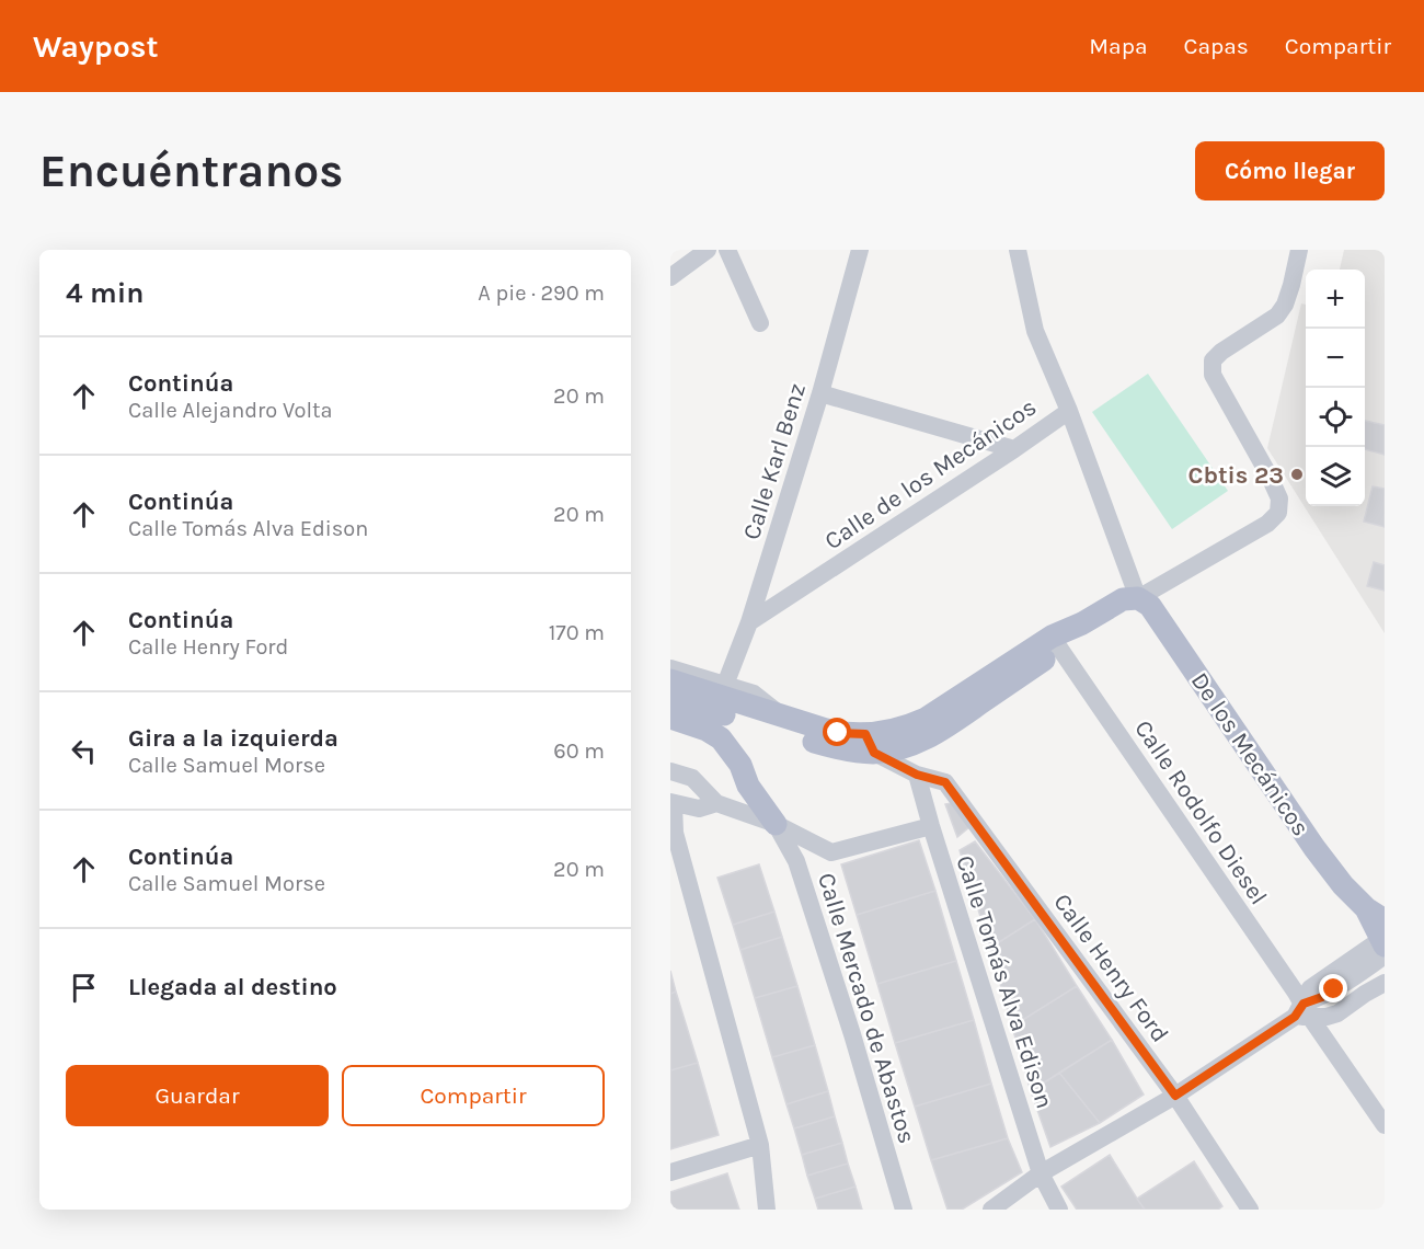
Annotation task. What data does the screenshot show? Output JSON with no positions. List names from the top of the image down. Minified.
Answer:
{"streets":{"main road":["De los Mecánicos"],"street":["Calle Karl Benz","Calle de los Mecánicos","Calle Rodolfo Diesel","Calle Henry Ford","Calle Tomás Alva Edison","Calle Mercado de Abastos"]},"crossings":[["Calle Karl Benz","Calle de los Mecánicos"],["Calle de los Mecánicos","De los Mecánicos"],["Calle Henry Ford","Calle Tomás Alva Edison"]],"places":["Cbtis 23"],"page":{"header":"Waypost","nav":["Mapa","Capas","Compartir"],"buttons":["Cómo llegar",["Guardar","Compartir"]],"title":"Encuéntranos","heading":["4 min","A pie · 290 m"],"map_buttons":["+","−"],"list":[["Continúa","Calle Alejandro Volta","20 m"],["Continúa","Calle Tomás Alva Edison","20 m"],["Continúa","Calle Henry Ford","170 m"],["Gira a la izquierda","Calle Samuel Morse","60 m"],["Continúa","Calle Samuel Morse","20 m"],"Llegada al destino"]}}
